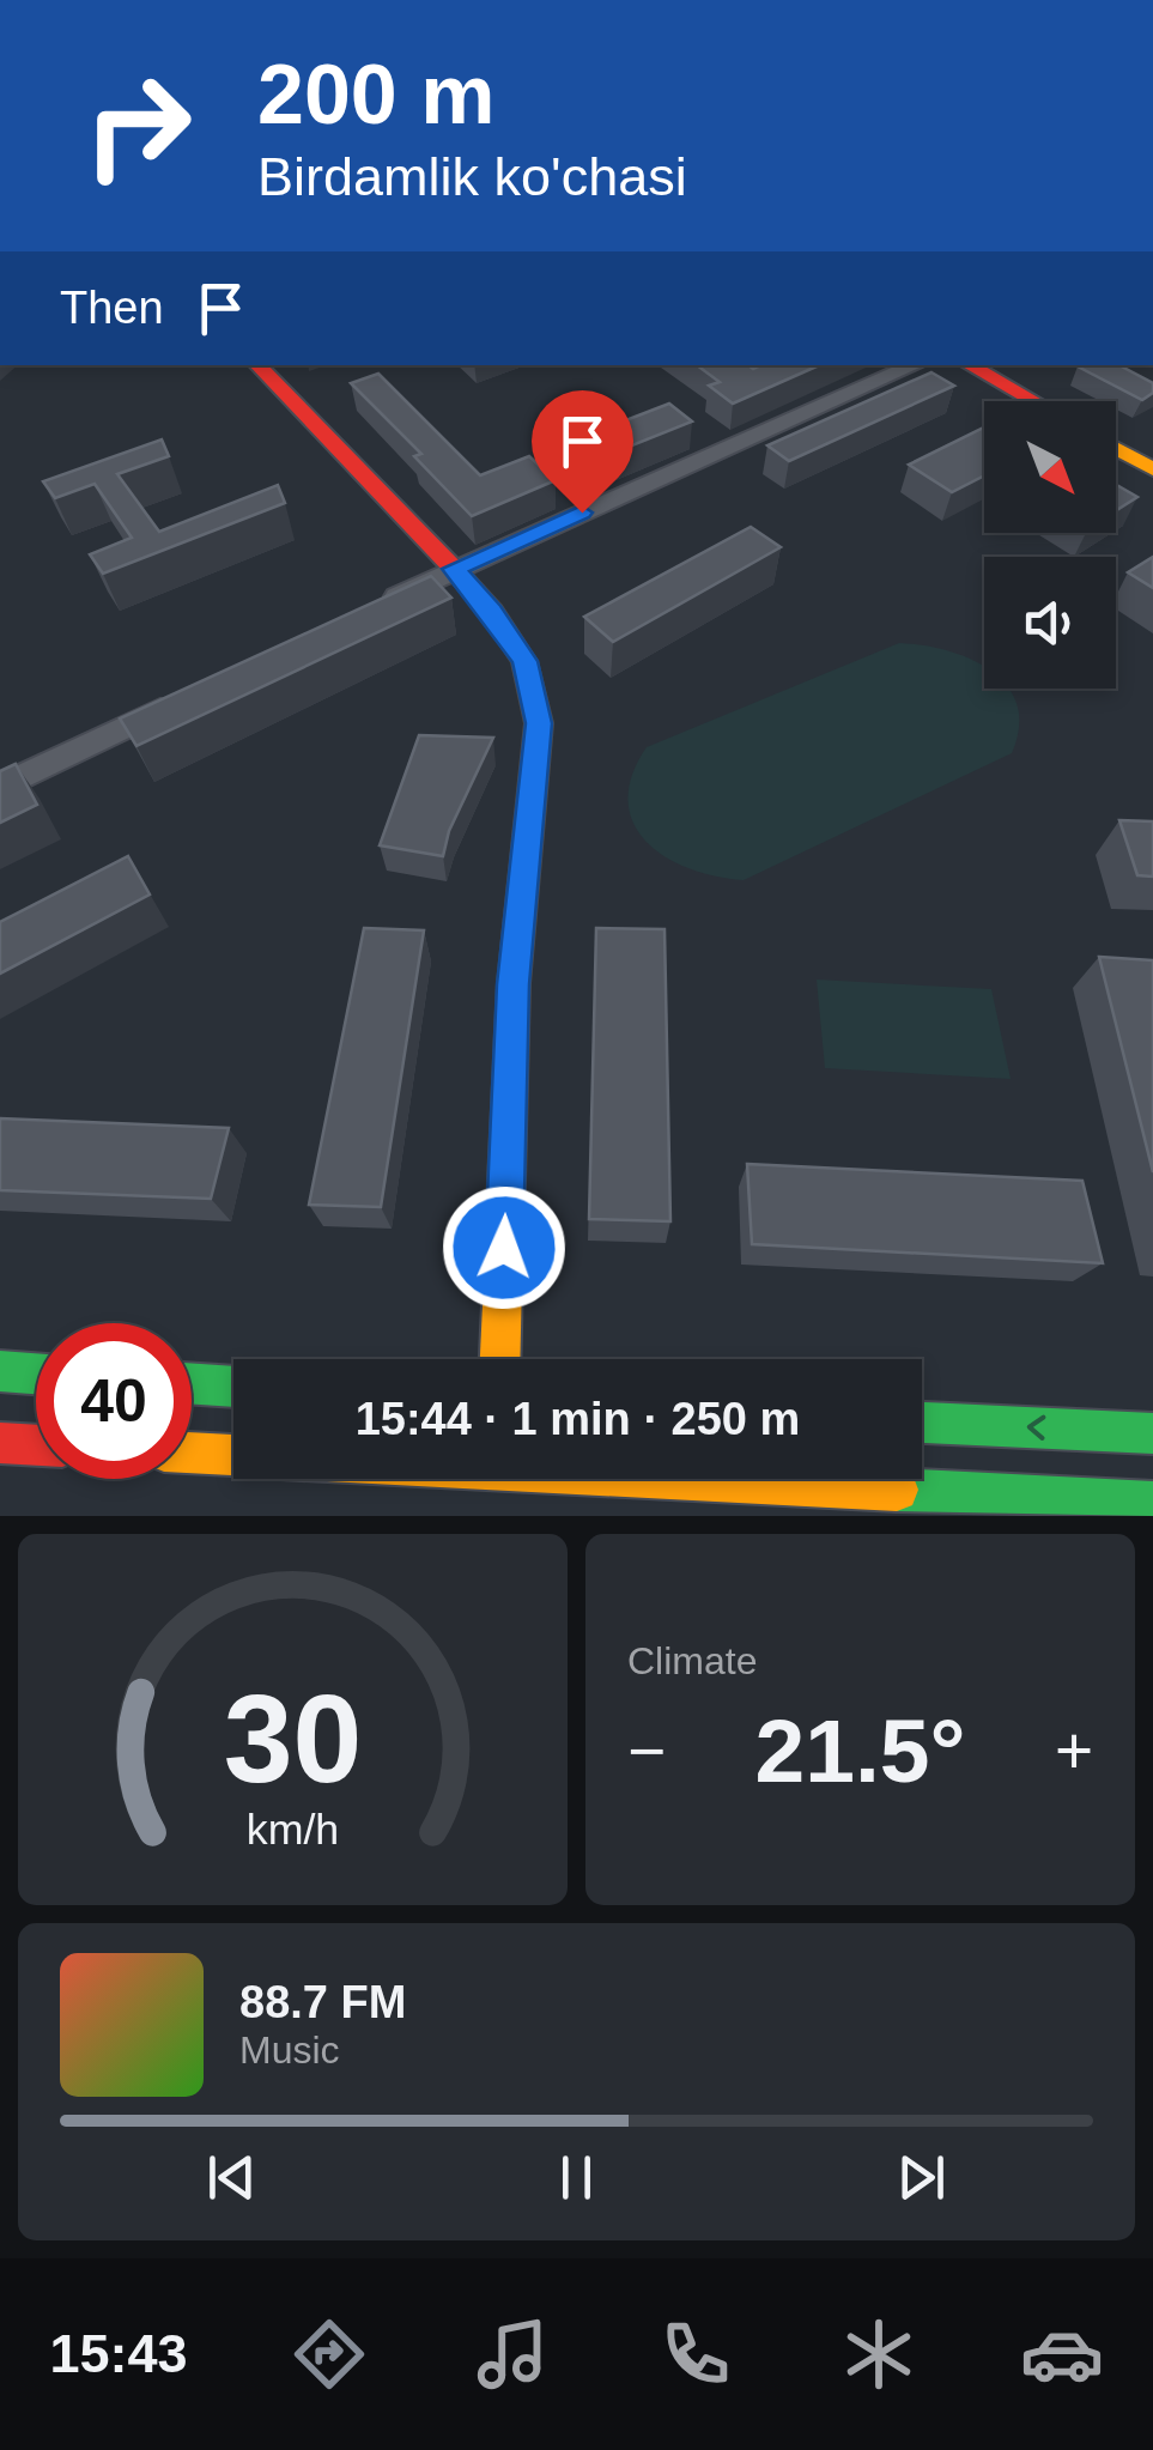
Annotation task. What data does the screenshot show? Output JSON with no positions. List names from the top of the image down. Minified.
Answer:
{"north":"bottom right","page":{"turn":["200 m","Birdamlik ko'chasi"],"then":"Then","limit":"40","trip":"15:44 · 1 min · 250 m","tile":"Climate","heat":["−","21.5°","+"],"song":["88.7 FM","Music"],"tabs":"15:43","gauge":["30","km/h"]}}
